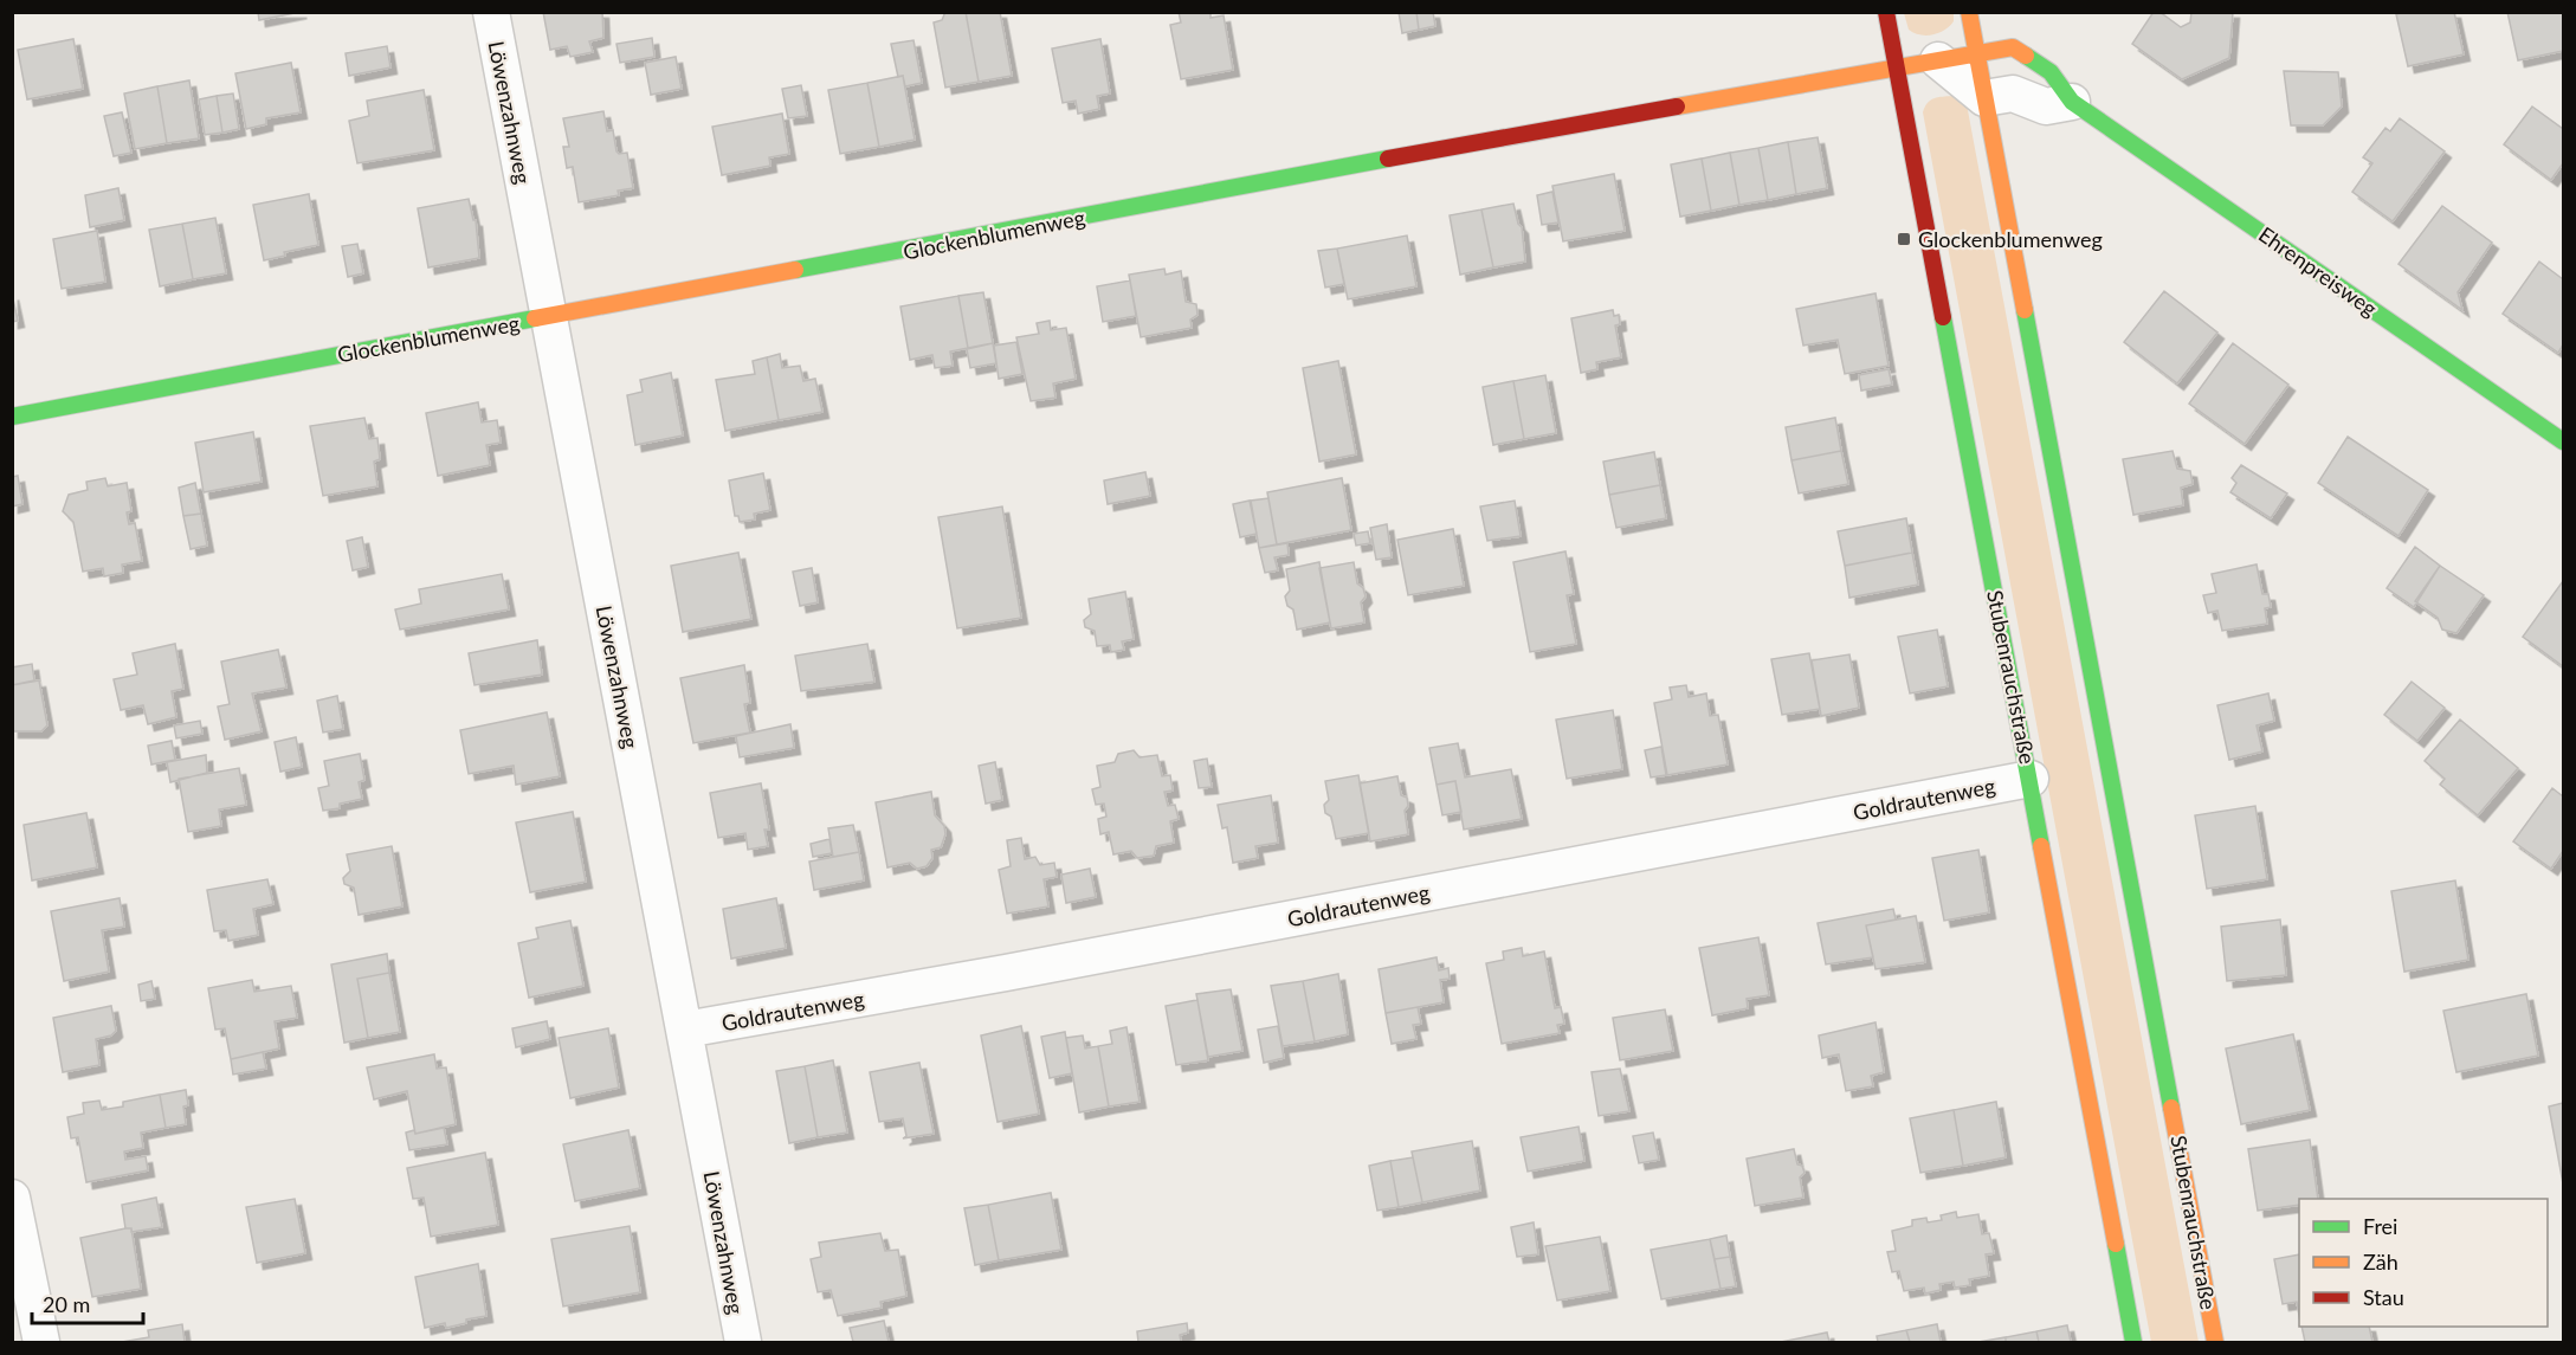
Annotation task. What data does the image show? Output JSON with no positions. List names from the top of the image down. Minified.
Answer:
{"streets":{"street":["Löwenzahnweg","Glockenblumenweg","Ehrenpreisweg","Stubenrauchstraße","Goldrautenweg"]},"crossings":[["Löwenzahnweg","Glockenblumenweg"],["Löwenzahnweg","Goldrautenweg"],["Glockenblumenweg","Ehrenpreisweg"],["Glockenblumenweg","Stubenrauchstraße"],["Ehrenpreisweg","Stubenrauchstraße"],["Stubenrauchstraße","Goldrautenweg"]],"places":{"transit":["Glockenblumenweg"]},"legend":["Frei","Zäh","Stau"],"scale_bar":"20 m"}
